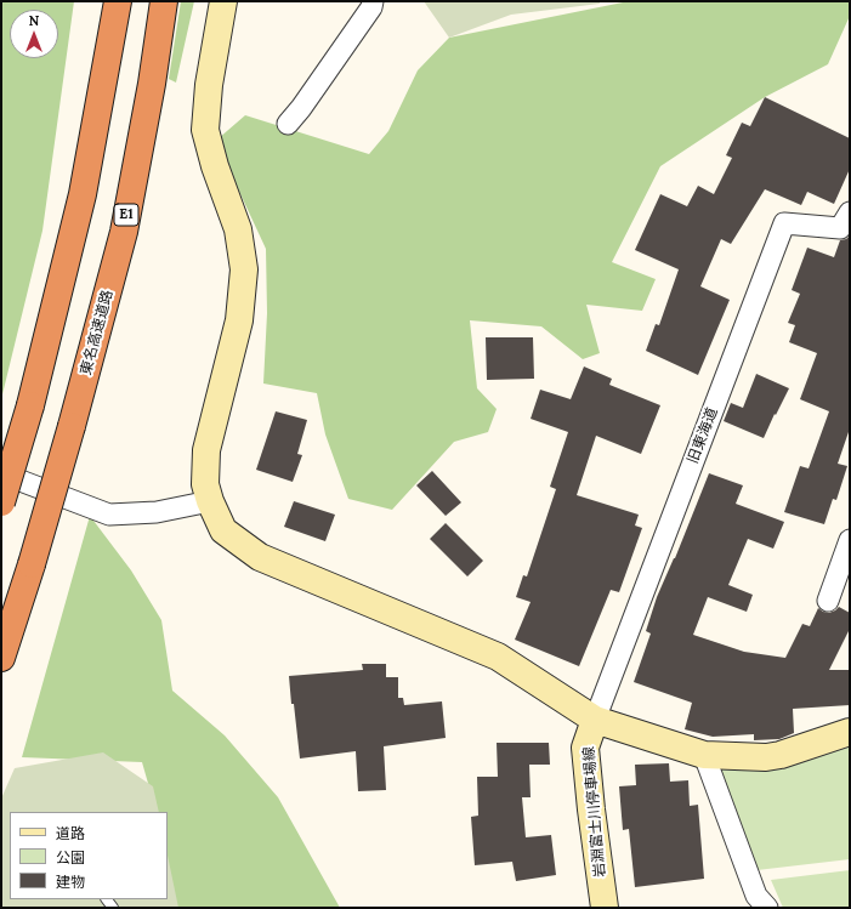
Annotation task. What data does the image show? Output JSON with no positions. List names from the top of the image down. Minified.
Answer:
{"streets":{"highway":["E1","東名高速道路"],"street":["旧東海道","岩淵富士川停車場線"]},"crossings":[["旧東海道","岩淵富士川停車場線"]],"legend":["道路","公園","建物"],"north":"top"}
